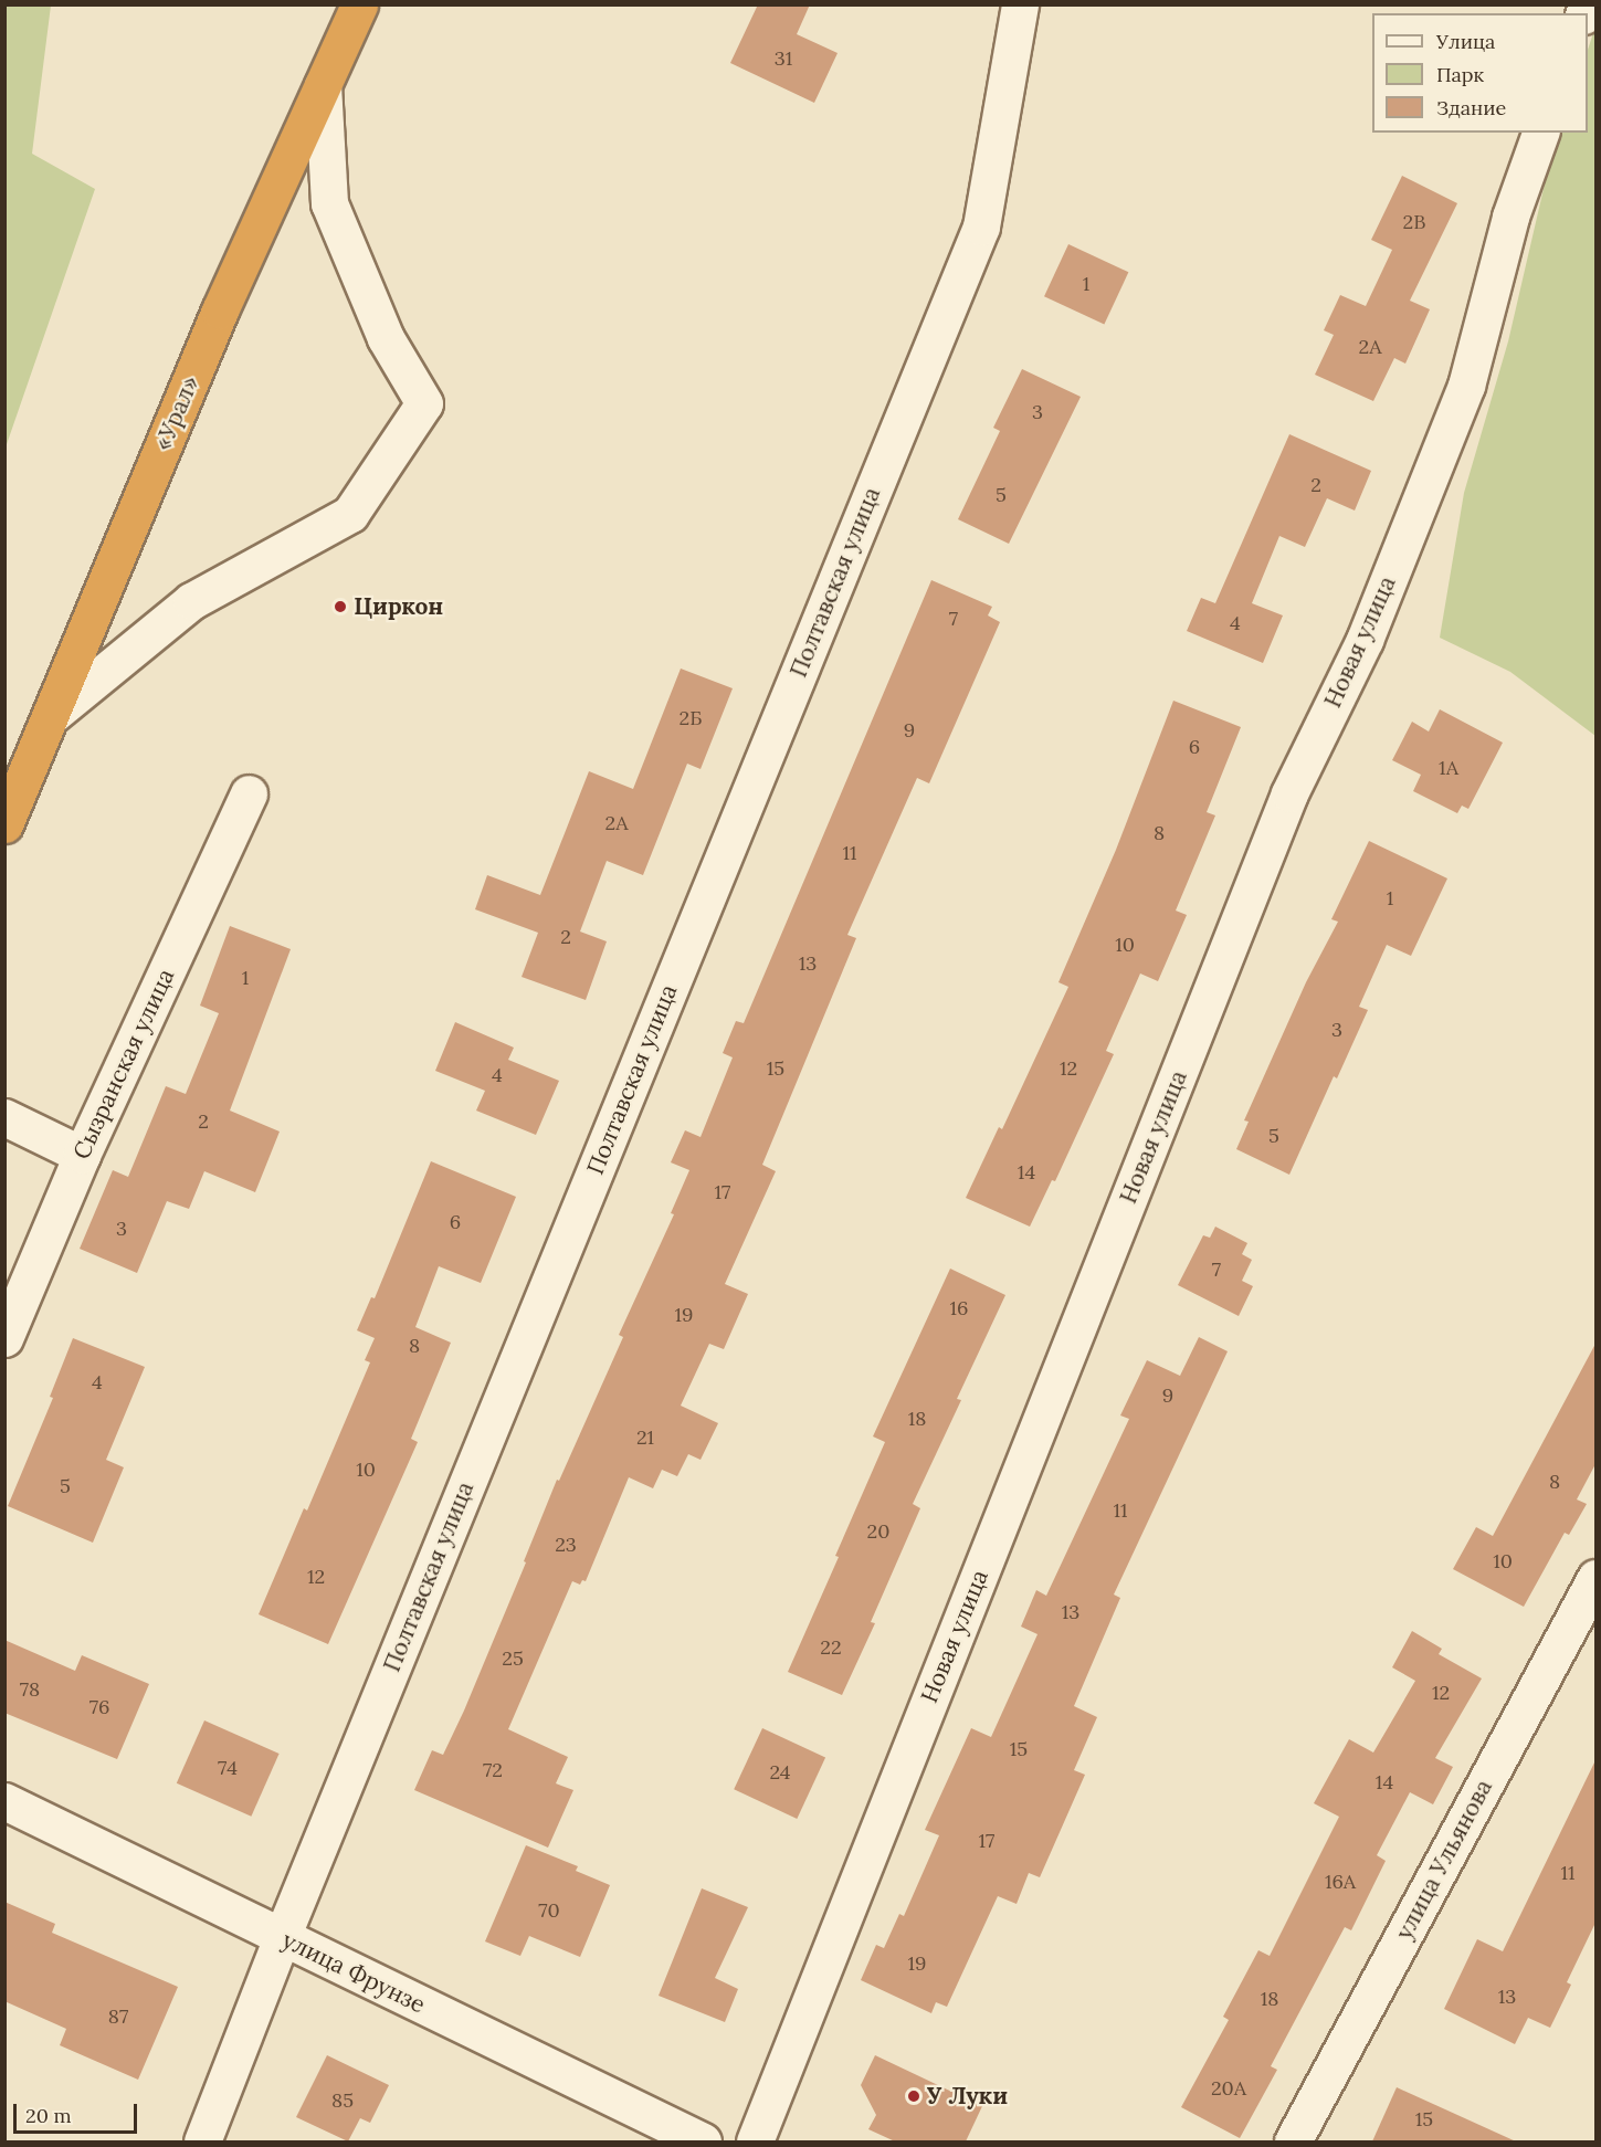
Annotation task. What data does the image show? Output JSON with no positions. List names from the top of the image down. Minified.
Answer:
{"streets":{"highway":["«Урал»"],"street":["Полтавская улица","Новая улица","Сызранская улица","улица Ульянова","улица Фрунзе"]},"crossings":[["Полтавская улица","улица Фрунзе"]],"places":["Циркон","У Луки"],"house_numbers":["31","2В","1","2А","3","2","5","7","4","2Б","9","6","1А","2А","8","11","1","2","10","13","1","3","15","12","4","2","5","14","17","6","3","7","16","19","8","4","9","18","21","10","8","5","11","20","23","10","12","13","22","25","78","12","76","15","74","72","24","14","17","11","16А","70","19","13","18","87","20А","85","15"],"legend":["Улица","Парк","Здание"],"scale_bar":"20 m"}
